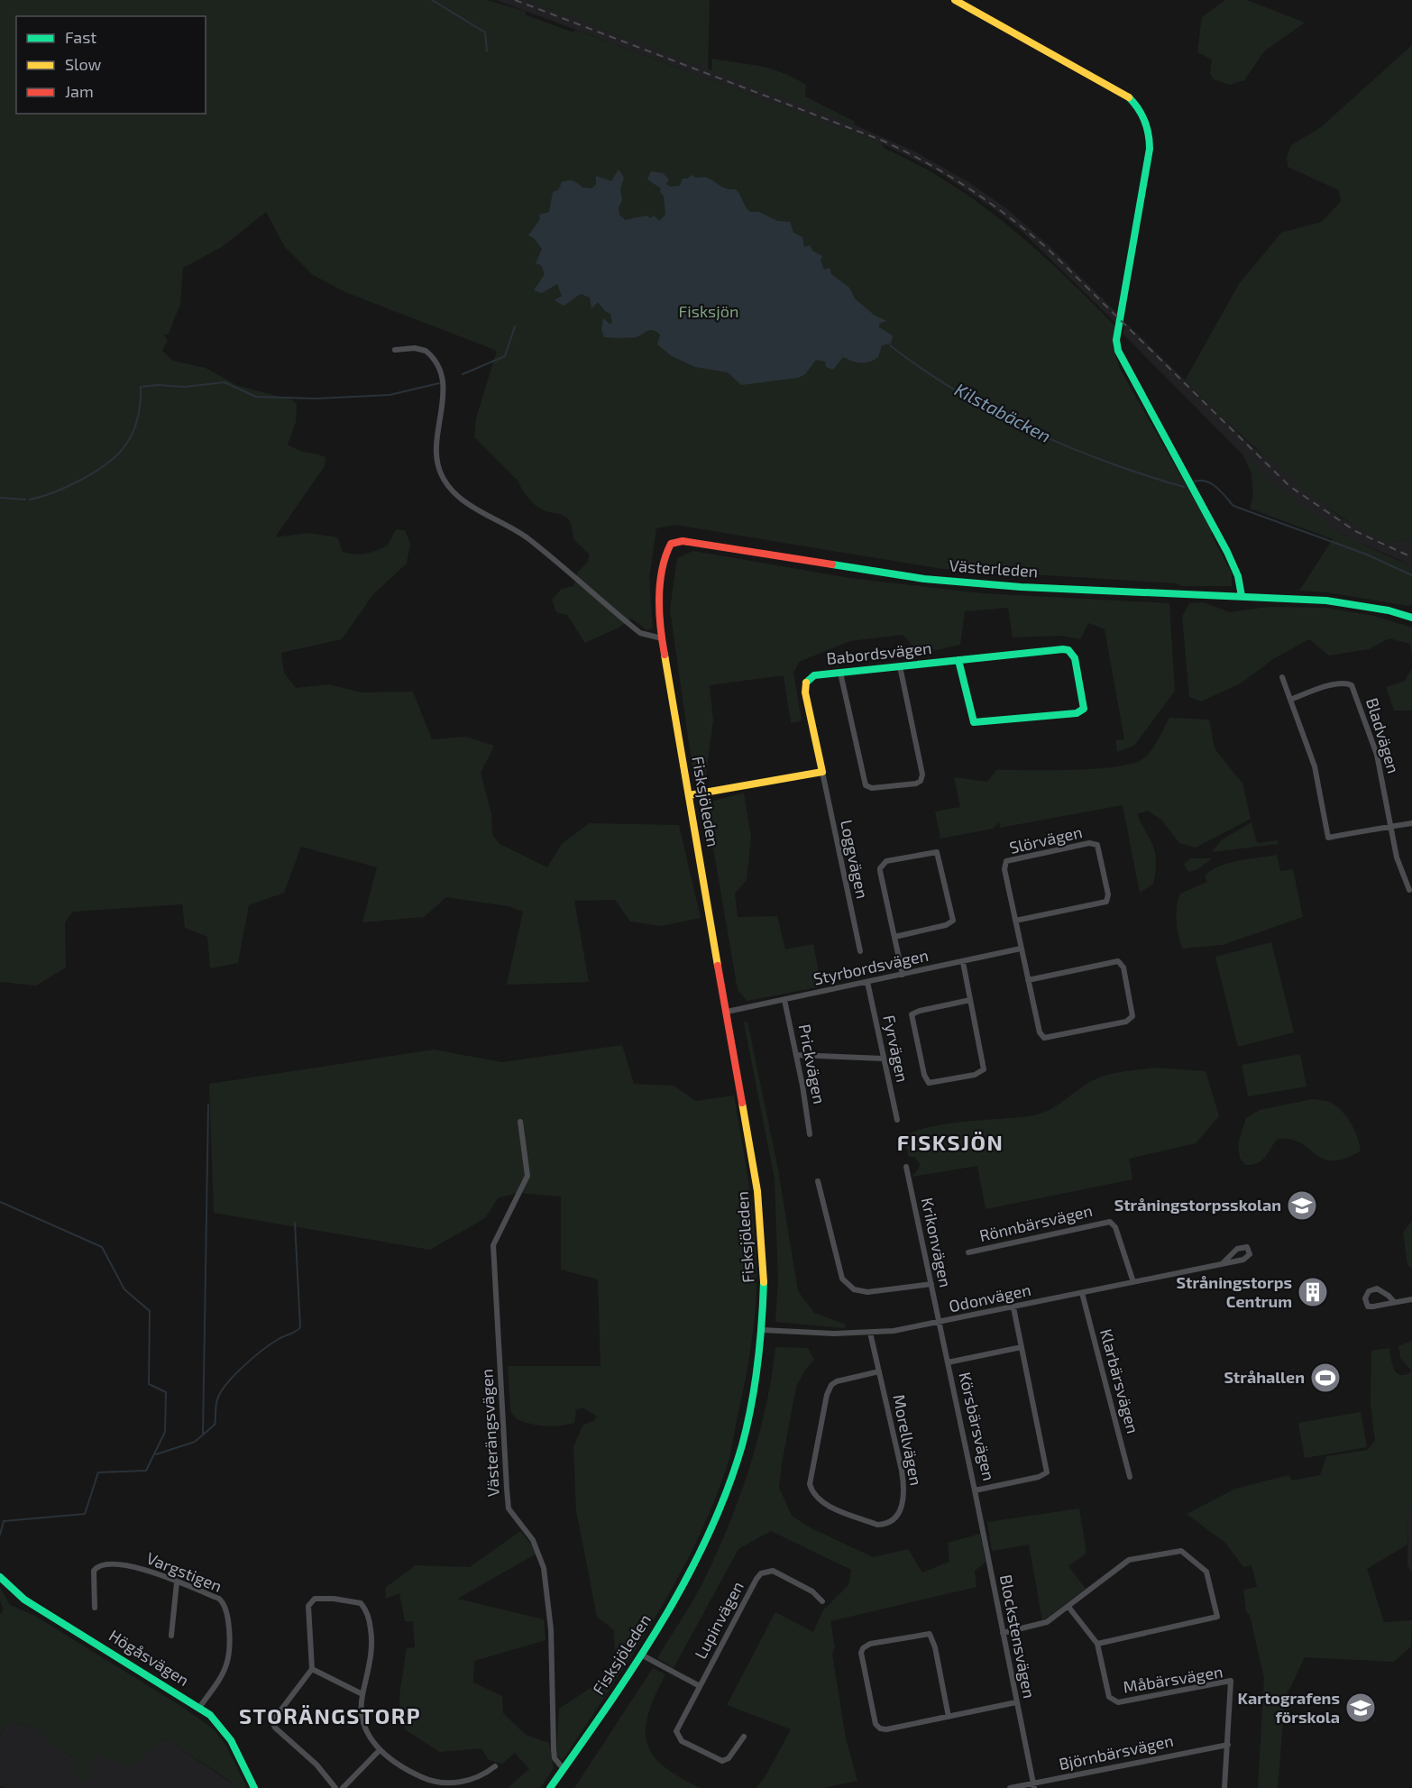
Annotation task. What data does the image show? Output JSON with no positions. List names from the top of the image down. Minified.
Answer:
{"streets":{"street":["Västerleden","Babordsvägen","Bladvägen","Fisksjöleden","Slörvägen","Loggvägen","Styrbordsvägen","Fyrvägen","Prickvägen","Rönnbärsvägen","Krikonvägen","Odonvägen","Klarbärsvägen","Körsbärsvägen","Västerängsvägen","Morellvägen","Vargstigen","Lupinvägen","Blockstensvägen","Högåsvägen","Måbärsvägen","Björnbärsvägen"]},"crossings":[["Västerleden","Fisksjöleden"],["Babordsvägen","Loggvägen"],["Fisksjöleden","Styrbordsvägen"],["Fisksjöleden","Odonvägen"],["Fisksjöleden","Västerängsvägen"],["Slörvägen","Styrbordsvägen"],["Styrbordsvägen","Fyrvägen"],["Styrbordsvägen","Prickvägen"],["Rönnbärsvägen","Odonvägen"],["Krikonvägen","Odonvägen"],["Krikonvägen","Körsbärsvägen"],["Odonvägen","Klarbärsvägen"],["Odonvägen","Körsbärsvägen"],["Odonvägen","Morellvägen"],["Körsbärsvägen","Blockstensvägen"],["Vargstigen","Högåsvägen"],["Blockstensvägen","Björnbärsvägen"],["Måbärsvägen","Björnbärsvägen"]],"districts":["FISKSJÖN","STORÄNGSTORP"],"water":["Kilstabäcken"],"parks":["Fisksjön"],"places":{"school or university":["Stråningstorpsskolan","Kartografens förskola"],"building":["Stråningstorps Centrum"],"sports":["Stråhallen"]},"legend":["Fast","Slow","Jam"]}
